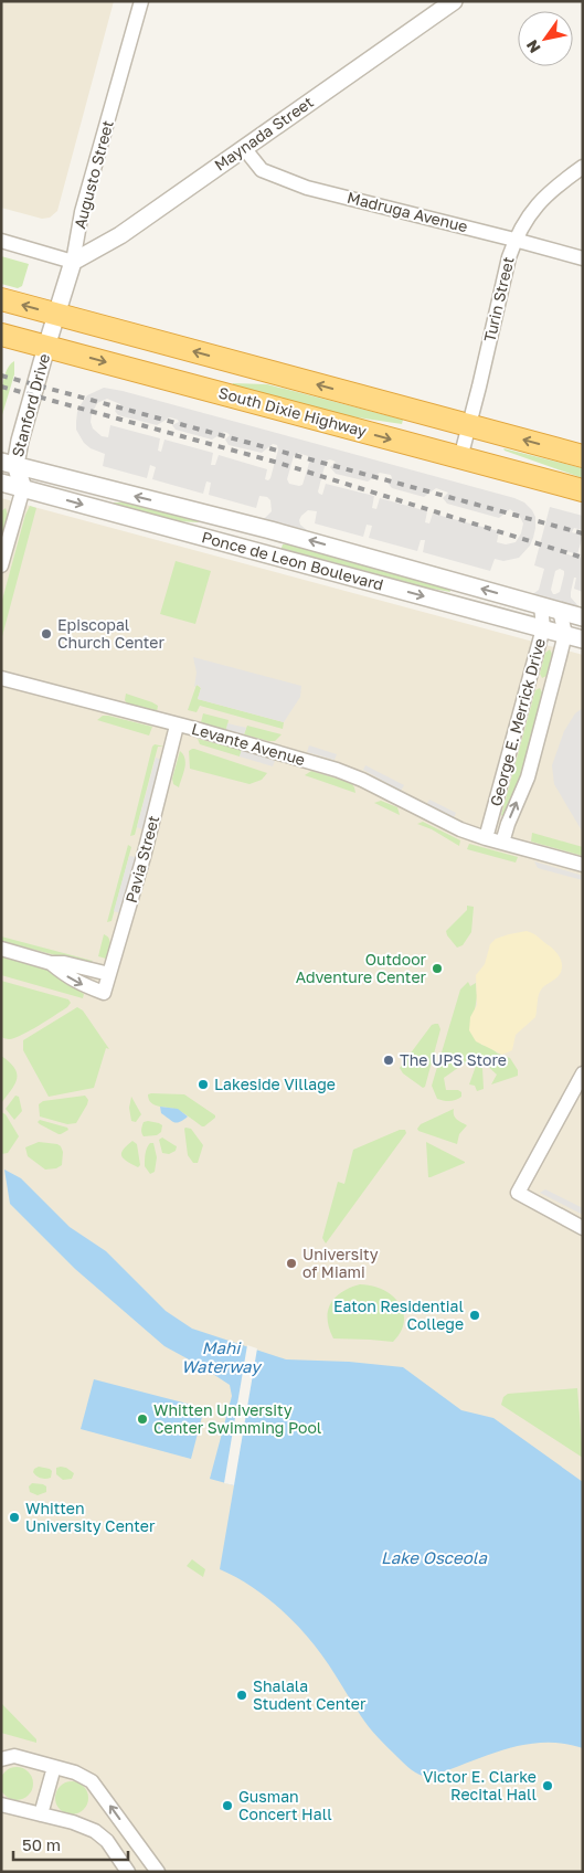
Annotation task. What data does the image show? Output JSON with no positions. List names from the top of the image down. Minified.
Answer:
{"streets":{"highway":["South Dixie Highway"],"street":["Maynada Street","Augusto Street","Madruga Avenue","Turin Street","Stanford Drive","Ponce de Leon Boulevard","George E. Merrick Drive","Levante Avenue","Pavia Street"]},"crossings":[["Maynada Street","Augusto Street"],["Maynada Street","Madruga Avenue"],["Augusto Street","Stanford Drive"],["Augusto Street","South Dixie Highway"],["Madruga Avenue","Turin Street"],["Turin Street","South Dixie Highway"],["Stanford Drive","South Dixie Highway"],["Stanford Drive","Ponce de Leon Boulevard"],["Ponce de Leon Boulevard","George E. Merrick Drive"],["George E. Merrick Drive","Levante Avenue"],["Levante Avenue","Pavia Street"]],"water":["Mahi Waterway","Lake Osceola"],"places":["Episcopal Church Center","Outdoor Adventure Center","The UPS Store","Lakeside Village","University of Miami","Eaton Residential College","Whitten University Center Swimming Pool","Whitten University Center","Shalala Student Center","Victor E. Clarke Recital Hall","Gusman Concert Hall"],"scale_bar":"50 m","north":"bottom left"}
